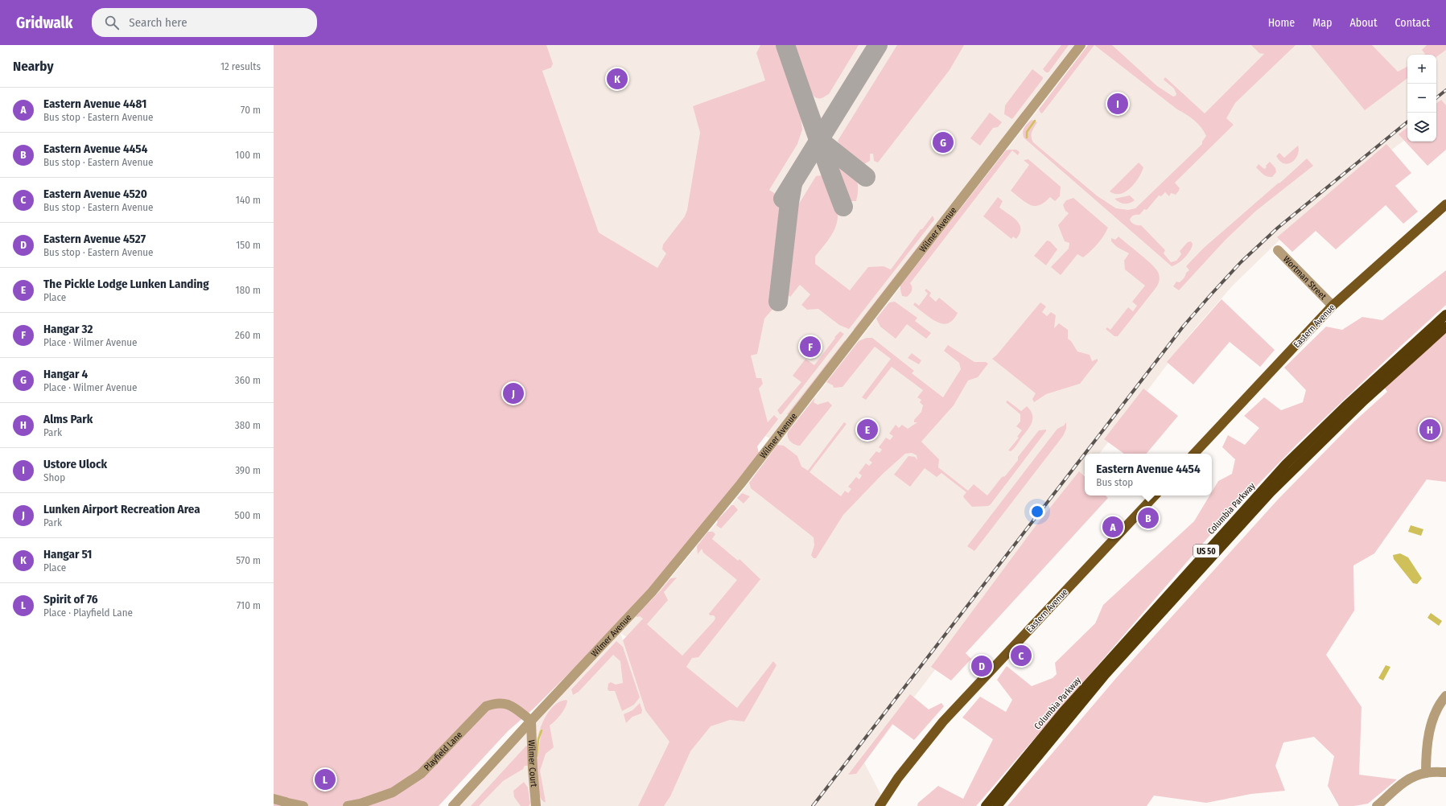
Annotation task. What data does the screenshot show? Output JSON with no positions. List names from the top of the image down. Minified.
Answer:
{"streets":{"highway":["Columbia Parkway","US 50"],"main road":["Eastern Avenue"],"street":["Wilmer Avenue","Wortman Street","Playfield Lane","Wilmer Court"]},"crossings":[["Wilmer Avenue","Playfield Lane"],["Wilmer Avenue","Wilmer Court"],["Wortman Street","Eastern Avenue"],["Playfield Lane","Wilmer Court"]],"page":{"header":"Gridwalk","search":"Search here","nav":["Home","Map","About","Contact"],"heading":["Nearby","12 results"],"map_buttons":["+","−"],"pins":["K","I","G","F","J","E","H","B","A","C","D","L"],"list":[{"mark":"A","name":"Eastern Avenue 4481","note":"Bus stop · Eastern Avenue","value":"70 m"},{"mark":"B","name":"Eastern Avenue 4454","note":"Bus stop · Eastern Avenue","value":"100 m"},{"mark":"C","name":"Eastern Avenue 4520","note":"Bus stop · Eastern Avenue","value":"140 m"},{"mark":"D","name":"Eastern Avenue 4527","note":"Bus stop · Eastern Avenue","value":"150 m"},{"mark":"E","name":"The Pickle Lodge Lunken Landing","note":"Place","value":"180 m"},{"mark":"F","name":"Hangar 32","note":"Place · Wilmer Avenue","value":"260 m"},{"mark":"G","name":"Hangar 4","note":"Place · Wilmer Avenue","value":"360 m"},{"mark":"H","name":"Alms Park","note":"Park","value":"380 m"},{"mark":"I","name":"Ustore Ulock","note":"Shop","value":"390 m"},{"mark":"J","name":"Lunken Airport Recreation Area","note":"Park","value":"500 m"},{"mark":"K","name":"Hangar 51","note":"Place","value":"570 m"},{"mark":"L","name":"Spirit of 76","note":"Place · Playfield Lane","value":"710 m"}],"popup":["Eastern Avenue 4454","Bus stop"]}}
